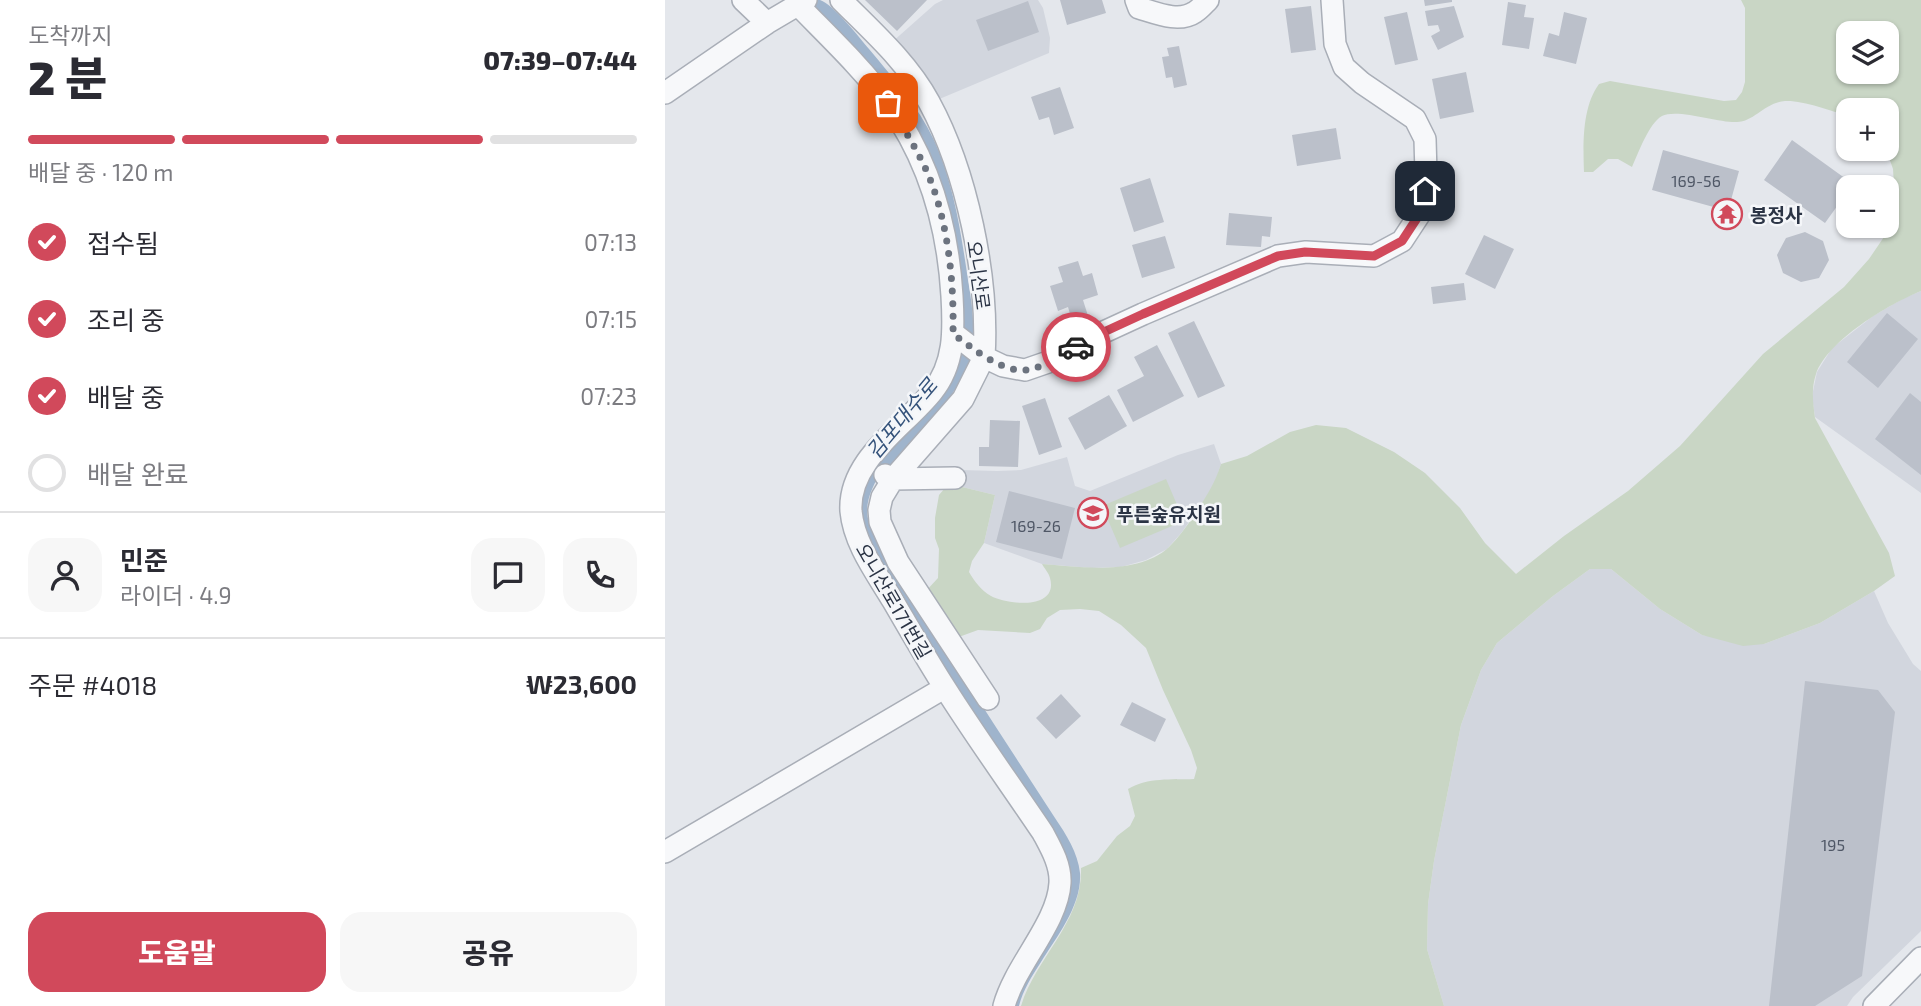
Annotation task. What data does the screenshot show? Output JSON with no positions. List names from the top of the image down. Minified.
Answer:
{"streets":{"street":["오니산로","오니산로171번길"]},"water":["김포대수로"],"places":{"temple":["봉정사"],"school or university":["푸른숲유치원"]},"house_numbers":["169-56","169-26","195"],"page":{"heading":["2 분","도착까지","07:39–07:44"],"panel":["민준","라이더 · 4.9","주문 #4018","₩23,600"],"map_buttons":["+","−"],"bar":"배달 중 · 120 m","list":[["접수됨","07:13"],["조리 중","07:15"],["배달 중","07:23"],"배달 완료"],"buttons":["도움말","공유"]}}
